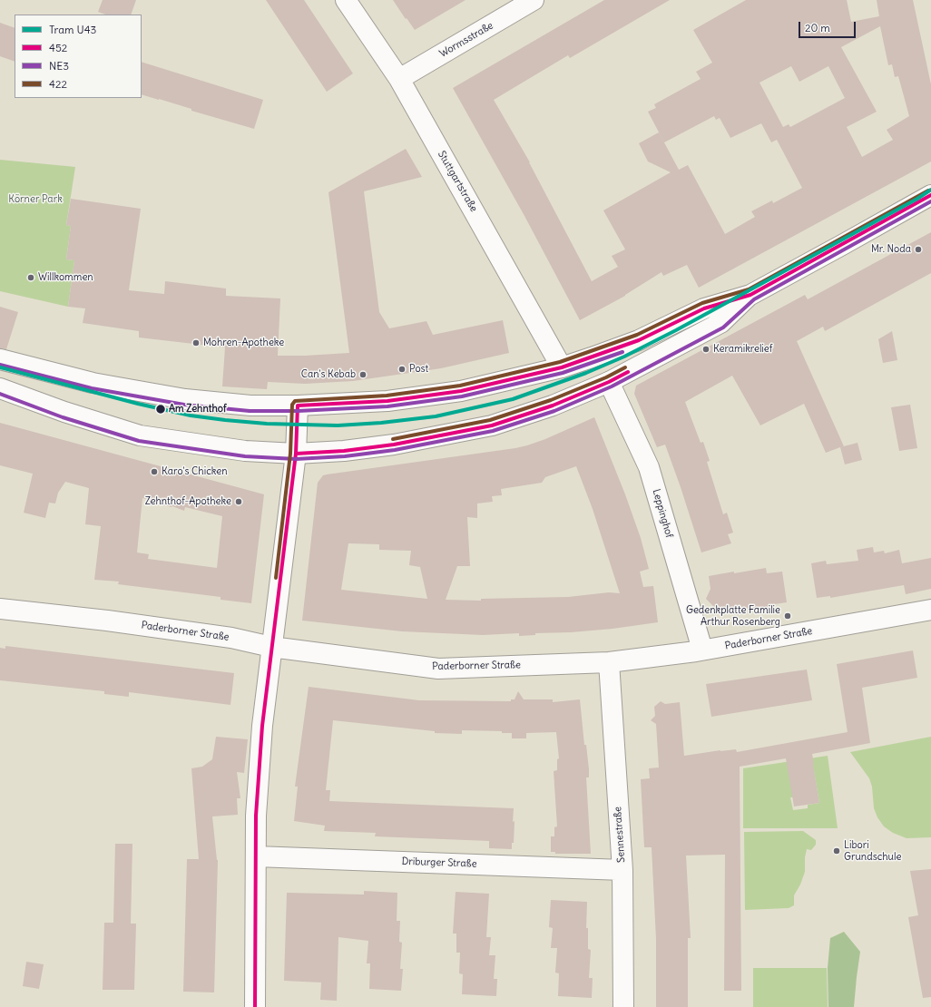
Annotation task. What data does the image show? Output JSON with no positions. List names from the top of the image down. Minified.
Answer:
{"streets":{"street":["Wormsstraße","Stuttgartstraße","Leppinghof","Paderborner Straße","Sennestraße","Driburger Straße"]},"crossings":[["Wormsstraße","Stuttgartstraße"],["Leppinghof","Paderborner Straße"],["Paderborner Straße","Sennestraße"],["Sennestraße","Driburger Straße"]],"parks":["Körner Park"],"places":["Mr. Noda","Willkommen","Mohren-Apotheke","Keramikrelief","Post","Can's Kebab","Am Zehnthof","Karo's Chicken","Zehnthof-Apotheke","Gedenkplatte Familie Arthur Rosenberg","Libori Grundschule"],"lines":["tram line U43","transit line 422","transit line 452","transit line NE3"],"legend":["Tram U43","452","NE3","422"],"scale_bar":"20 m"}
